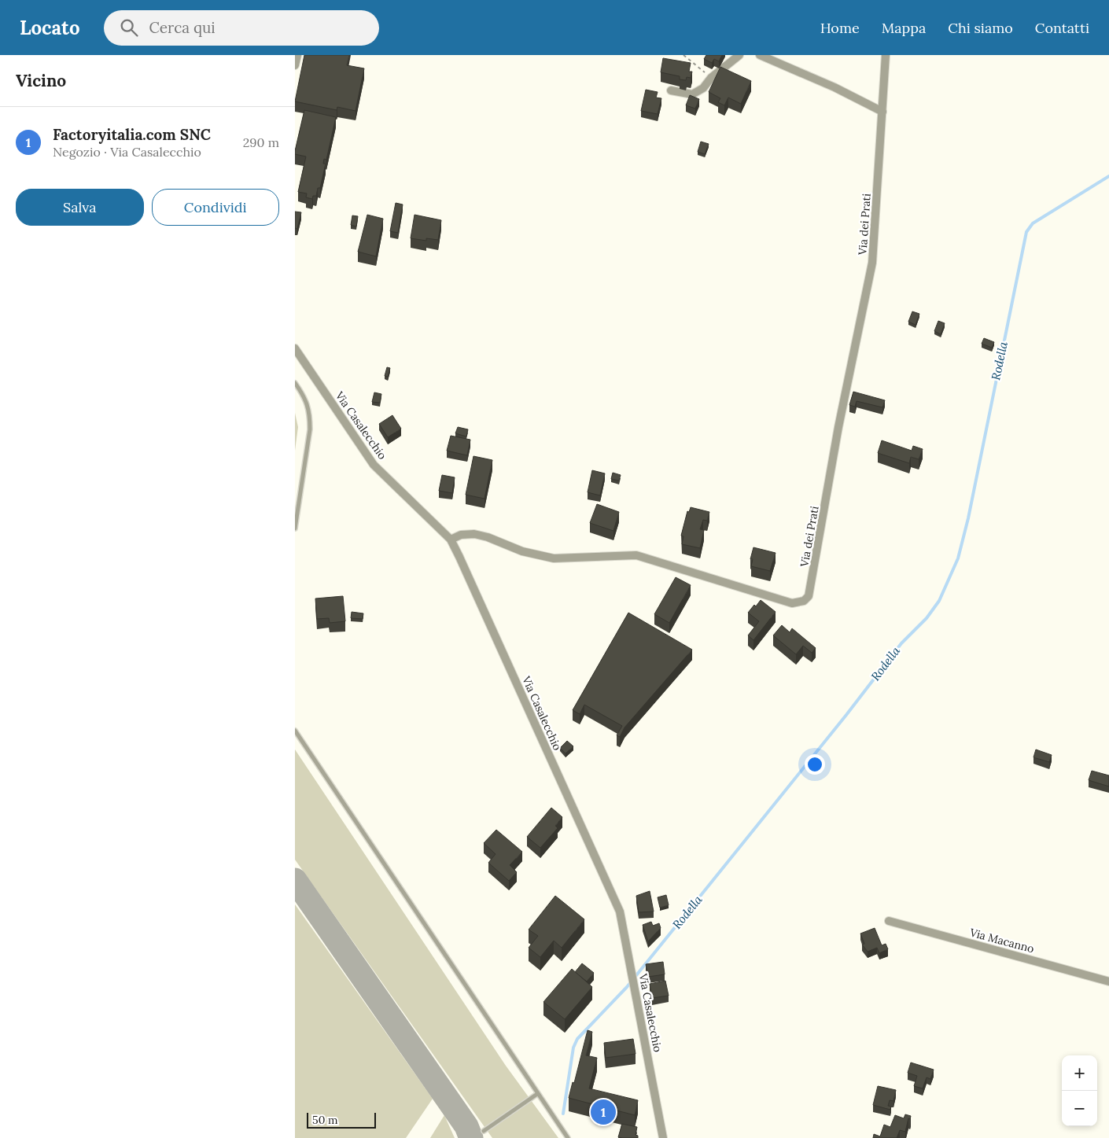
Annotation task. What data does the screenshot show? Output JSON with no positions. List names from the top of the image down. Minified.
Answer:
{"streets":{"street":["Via dei Prati","Via Casalecchio","Via Macanno"]},"crossings":[["Via dei Prati","Via Casalecchio"]],"water":["Rodella"],"scale_bar":"50 m","page":{"header":"Locato","search":"Cerca qui","nav":["Home","Mappa","Chi siamo","Contatti"],"heading":"Vicino","list":[{"mark":"1","name":"Factoryitalia.com SNC","note":"Negozio · Via Casalecchio","value":"290 m"}],"buttons":["Salva","Condividi"],"map_buttons":["+","−"],"pins":"1","scale":"50 m"}}
